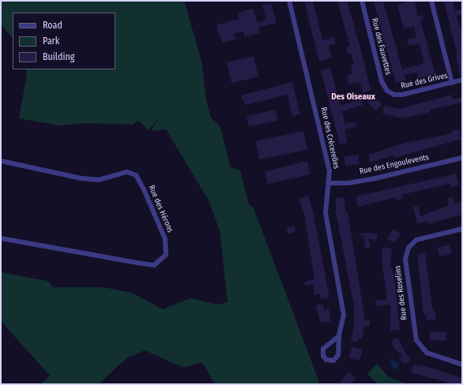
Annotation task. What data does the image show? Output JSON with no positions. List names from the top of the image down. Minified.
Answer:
{"streets":{"street":["Rue des Fauvettes","Rue des Grives","Rue des Crécerelles","Rue des Engoulevents","Rue des Hérons","Rue des Roselins"]},"crossings":[["Rue des Fauvettes","Rue des Grives"],["Rue des Crécerelles","Rue des Engoulevents"]],"districts":["Des Oiseaux"],"legend":["Road","Park","Building"]}
